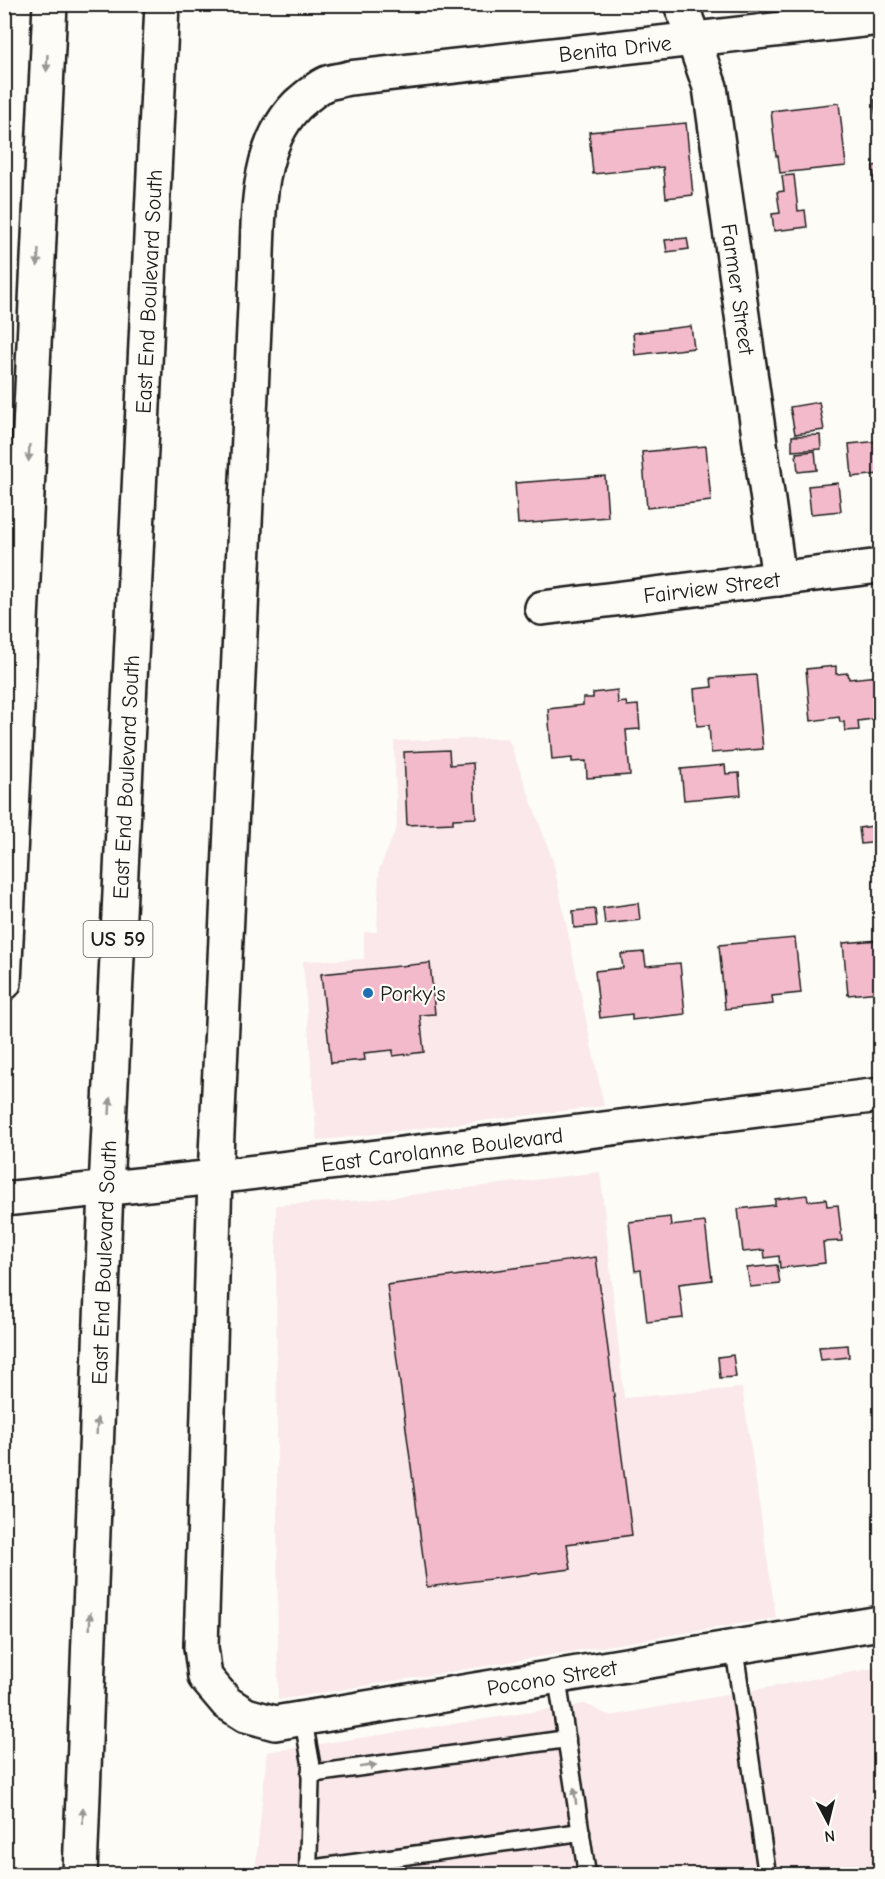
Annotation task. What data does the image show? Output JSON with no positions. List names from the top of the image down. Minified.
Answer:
{"streets":{"main road":["Benita Drive","Farmer Street","East End Boulevard South","Fairview Street","US 59","East Carolanne Boulevard","Pocono Street"]},"crossings":[["Benita Drive","Farmer Street"],["Benita Drive","East Carolanne Boulevard"],["Benita Drive","Pocono Street"],["Farmer Street","Fairview Street"],["East End Boulevard South","East Carolanne Boulevard"]],"places":["Porky's"],"north":"bottom"}
